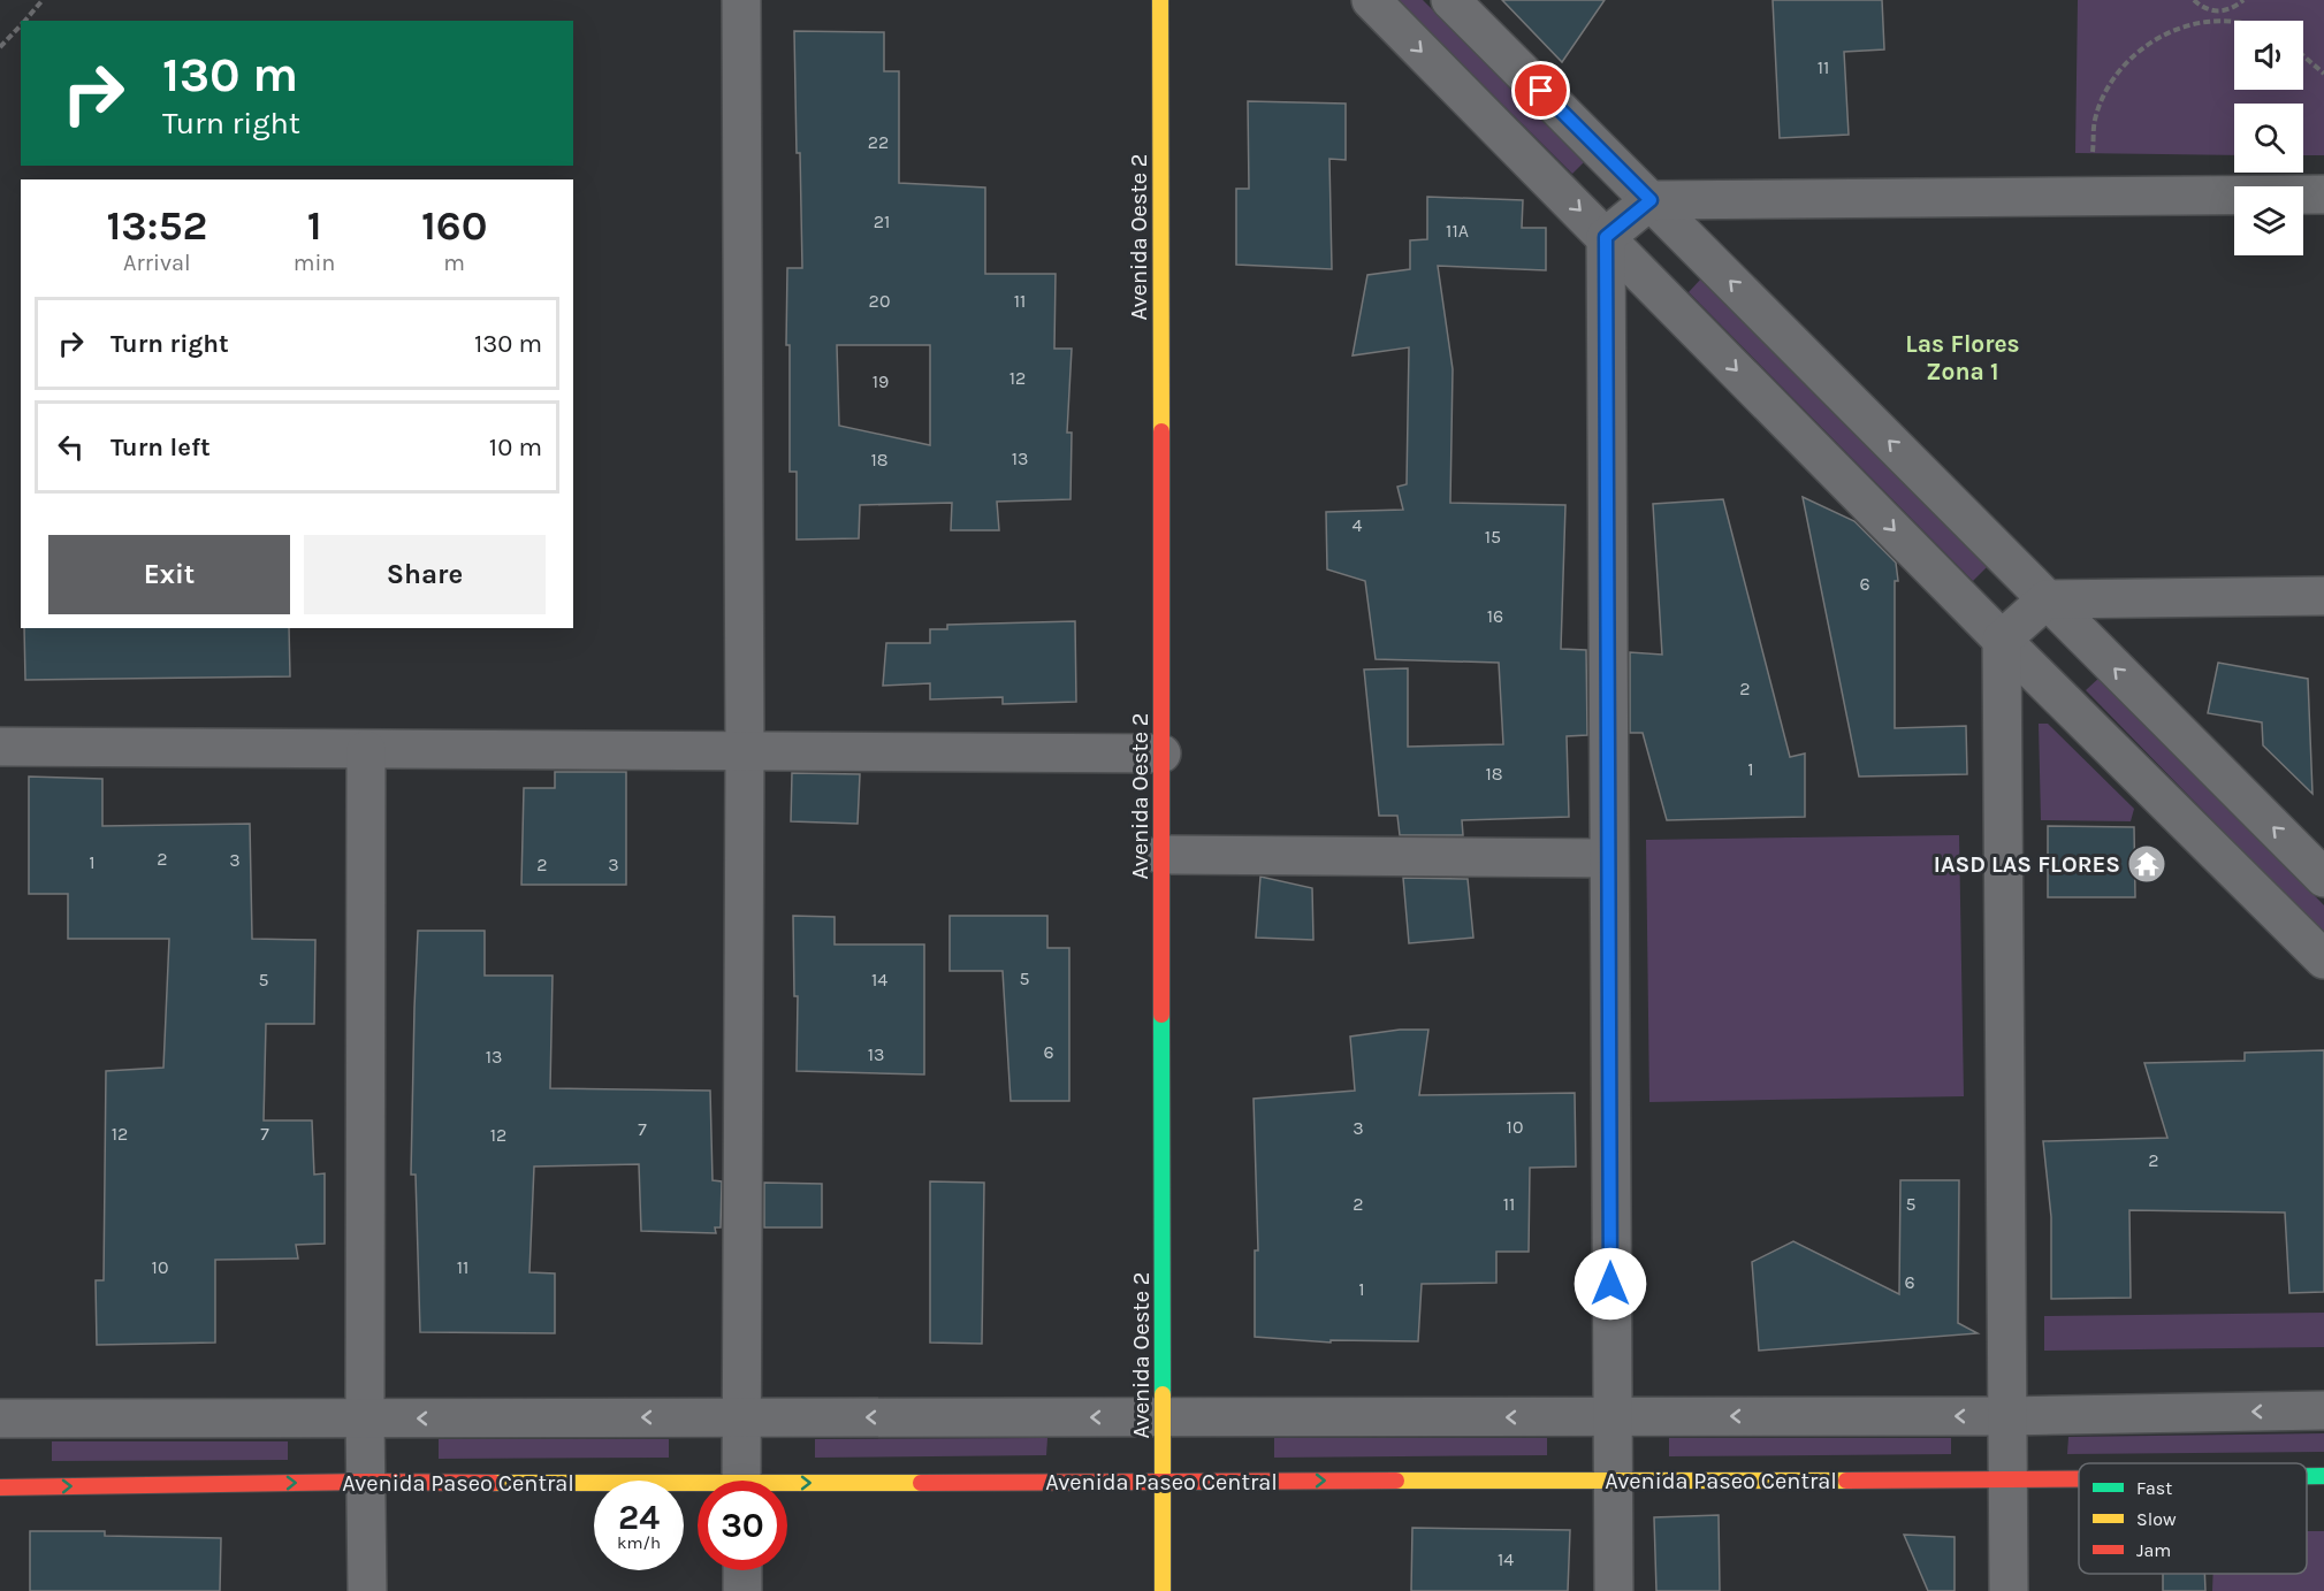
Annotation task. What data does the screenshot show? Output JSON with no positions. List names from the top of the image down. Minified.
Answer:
{"streets":{"street":["Avenida Oeste 2","Avenida Paseo Central"]},"crossings":[["Avenida Oeste 2","Avenida Paseo Central"]],"districts":["Las Flores Zona 1"],"places":{"temple":["IASD LAS FLORES"]},"house_numbers":["11","22","21","11A","20","11","12","19","13","18","4","15","6","16","2","1","18","2","3","1","2","3","5","5","14","6","13","13","10","3","7","12","7","12","2","2","11","5","10","11","6","1","14"],"legend":["Fast","Slow","Jam"],"page":{"turn":["130 m","Turn right"],"eta":["13:52","Arrival","1","min","160","m"],"list":[{"name":"Turn right","value":"130 m"},{"name":"Turn left","value":"10 m"}],"buttons":["Exit","Share"],"speed":"24 km/h","limit":"30"}}
